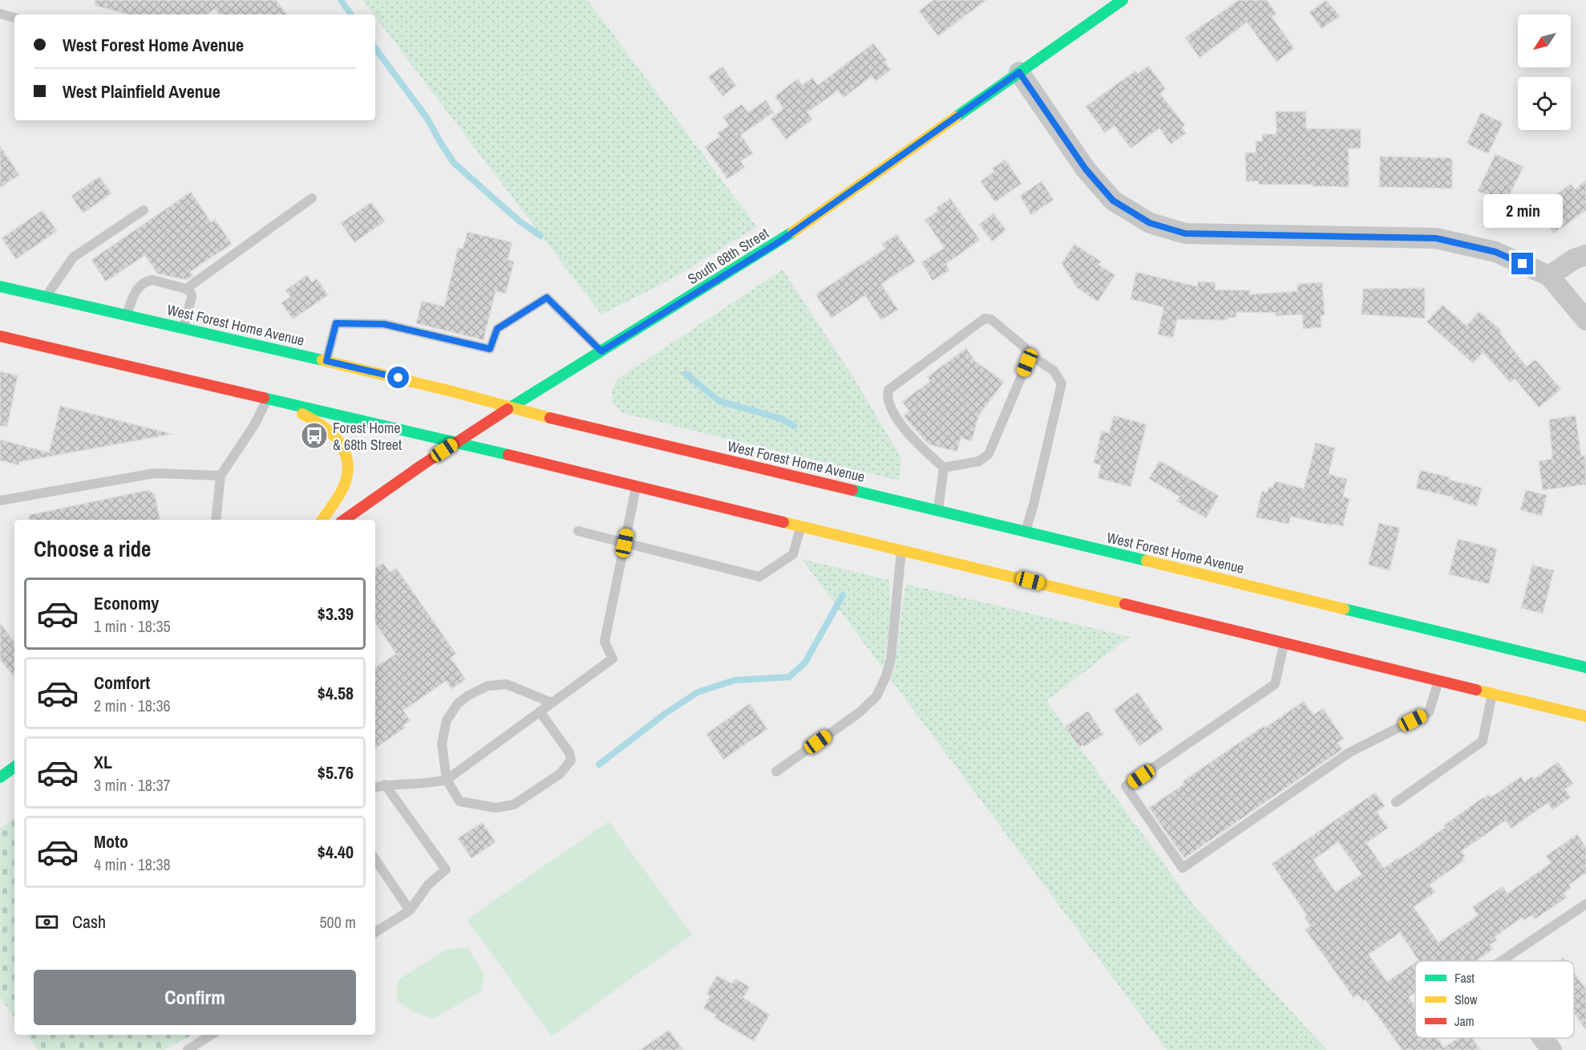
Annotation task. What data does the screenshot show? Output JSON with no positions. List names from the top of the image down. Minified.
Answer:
{"streets":{"main road":["South 68th Street","West Forest Home Avenue"]},"crossings":[["South 68th Street","West Forest Home Avenue"]],"places":{"bus stop":["Forest Home & 68th Street"]},"legend":["Fast","Slow","Jam"],"north":"bottom left","page":{"banner":["West Forest Home Avenue","West Plainfield Avenue"],"bubble":"2 min","heading":"Choose a ride","list":[{"name":"Economy","note":"1 min · 18:35","value":"$3.39"},{"name":"Comfort","note":"2 min · 18:36","value":"$4.58"},{"name":"XL","note":"3 min · 18:37","value":"$5.76"},{"name":"Moto","note":"4 min · 18:38","value":"$4.40"}],"pay":["Cash","500 m"],"buttons":"Confirm"}}
